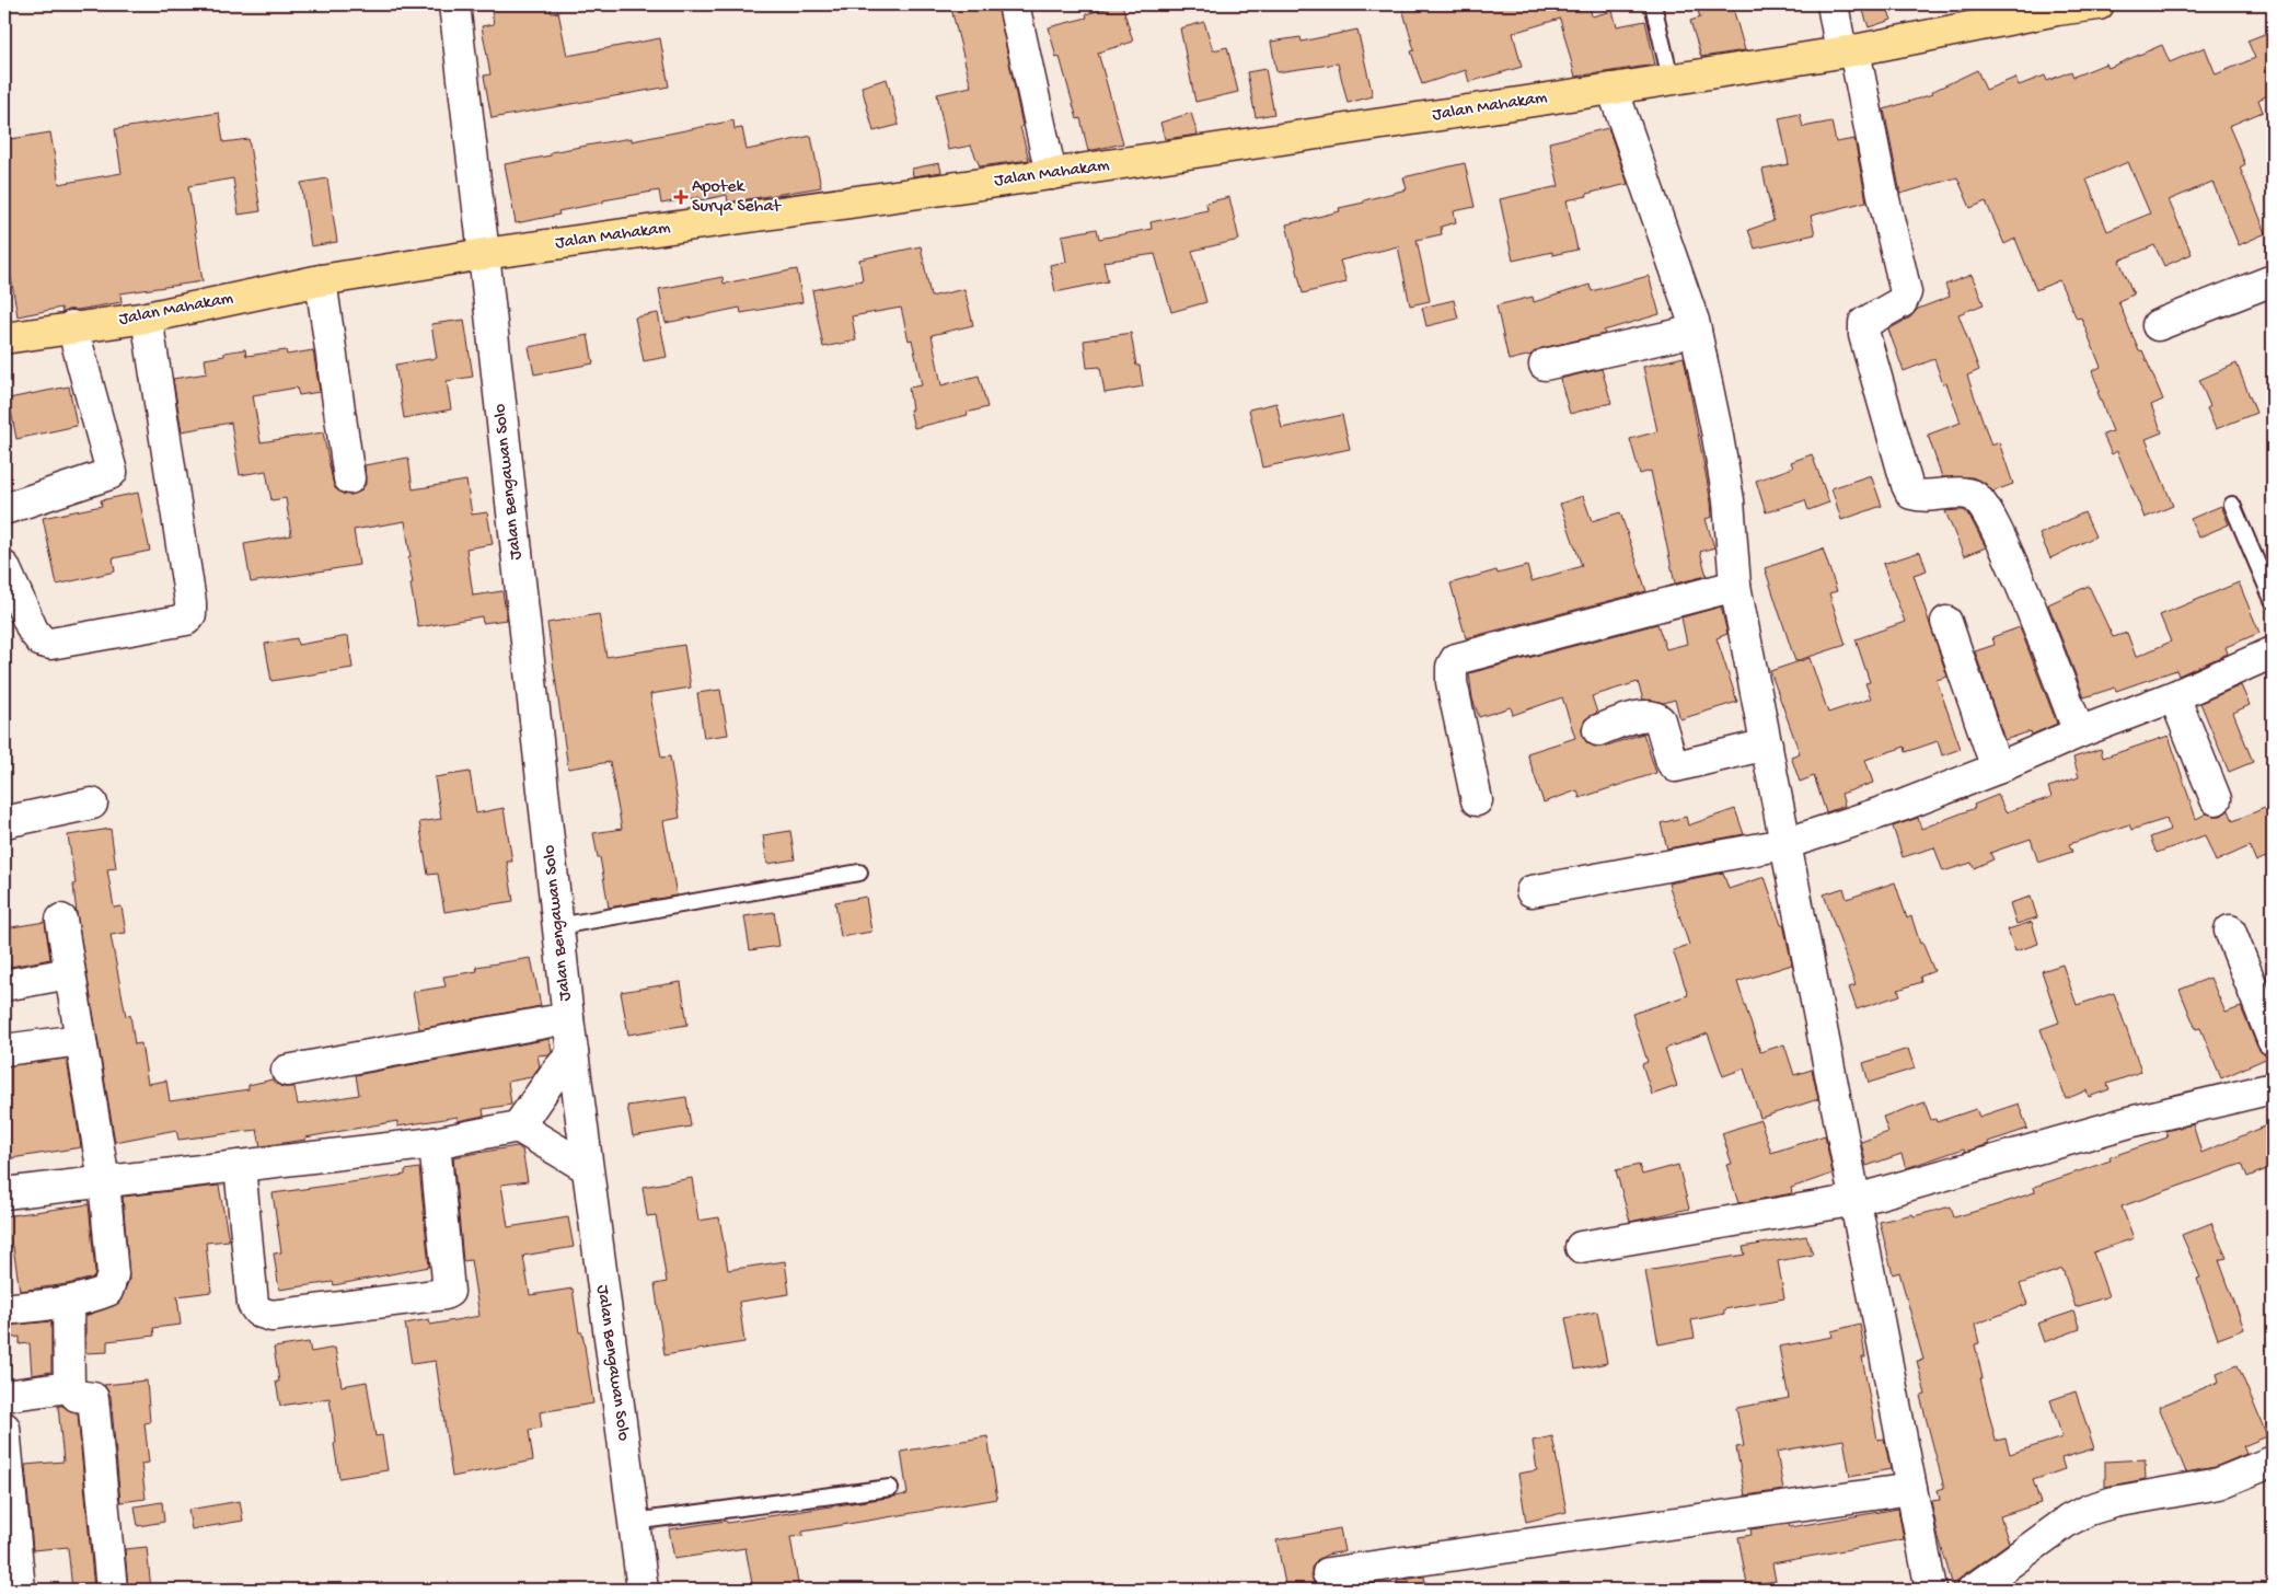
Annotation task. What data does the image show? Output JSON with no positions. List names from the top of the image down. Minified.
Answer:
{"streets":{"main road":["Jalan Mahakam"],"street":["Jalan Bengawan Solo"]},"crossings":[["Jalan Mahakam","Jalan Bengawan Solo"]],"places":{"health":["Apotek Surya Sehat"]}}
